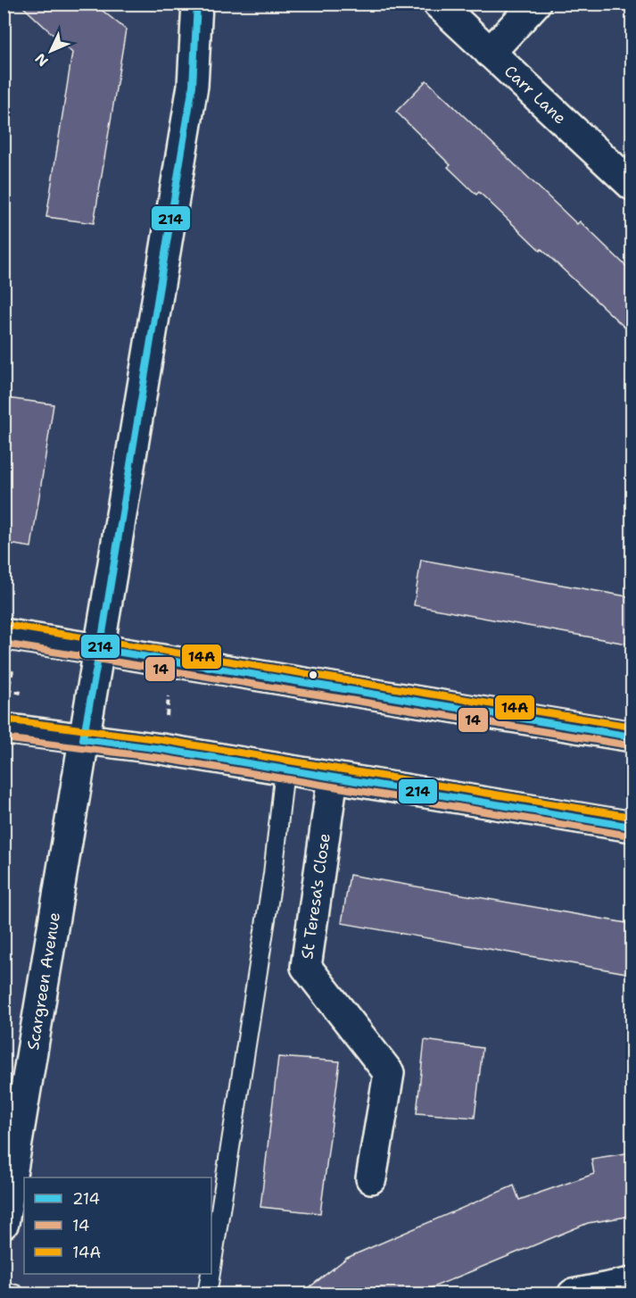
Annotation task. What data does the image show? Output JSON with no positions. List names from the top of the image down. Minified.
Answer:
{"streets":{"street":["Carr Lane","St Teresa's Close","Scargreen Avenue"]},"lines":["transit line 214","transit line 14A","transit line 14"],"legend":["214","14","14A"],"north":"bottom left"}
